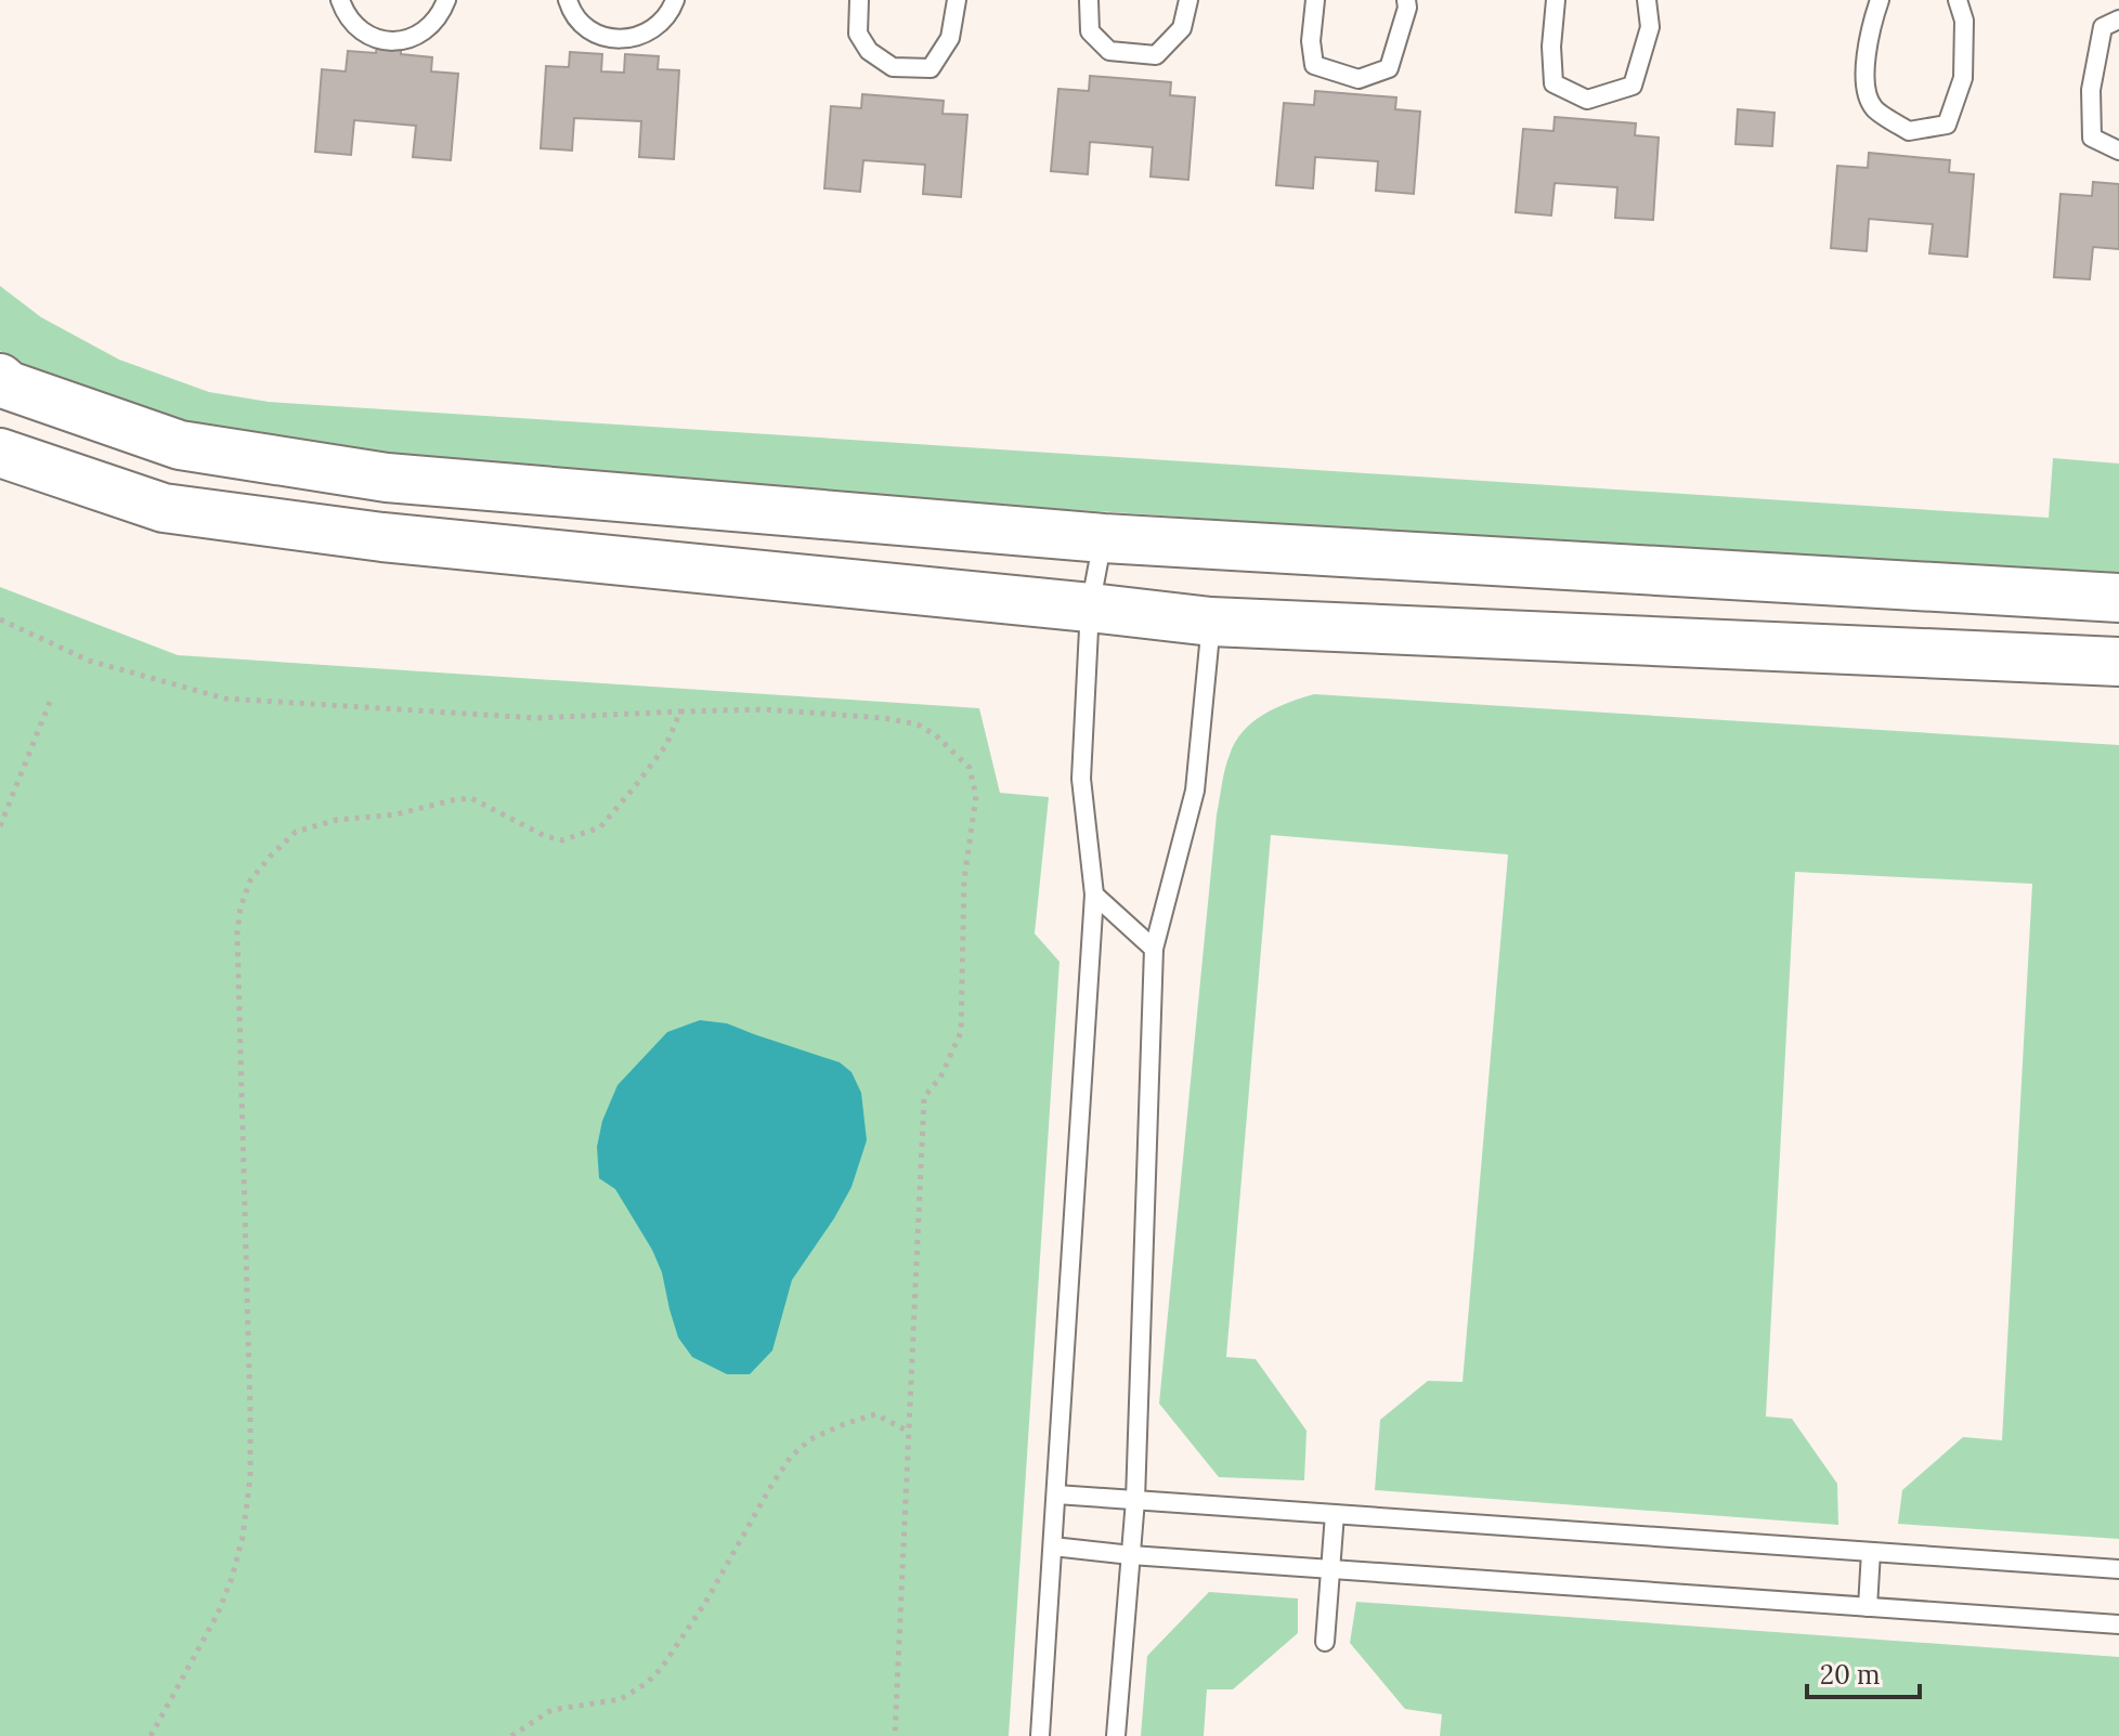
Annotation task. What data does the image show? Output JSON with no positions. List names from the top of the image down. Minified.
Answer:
{"scale_bar":"20 m"}
